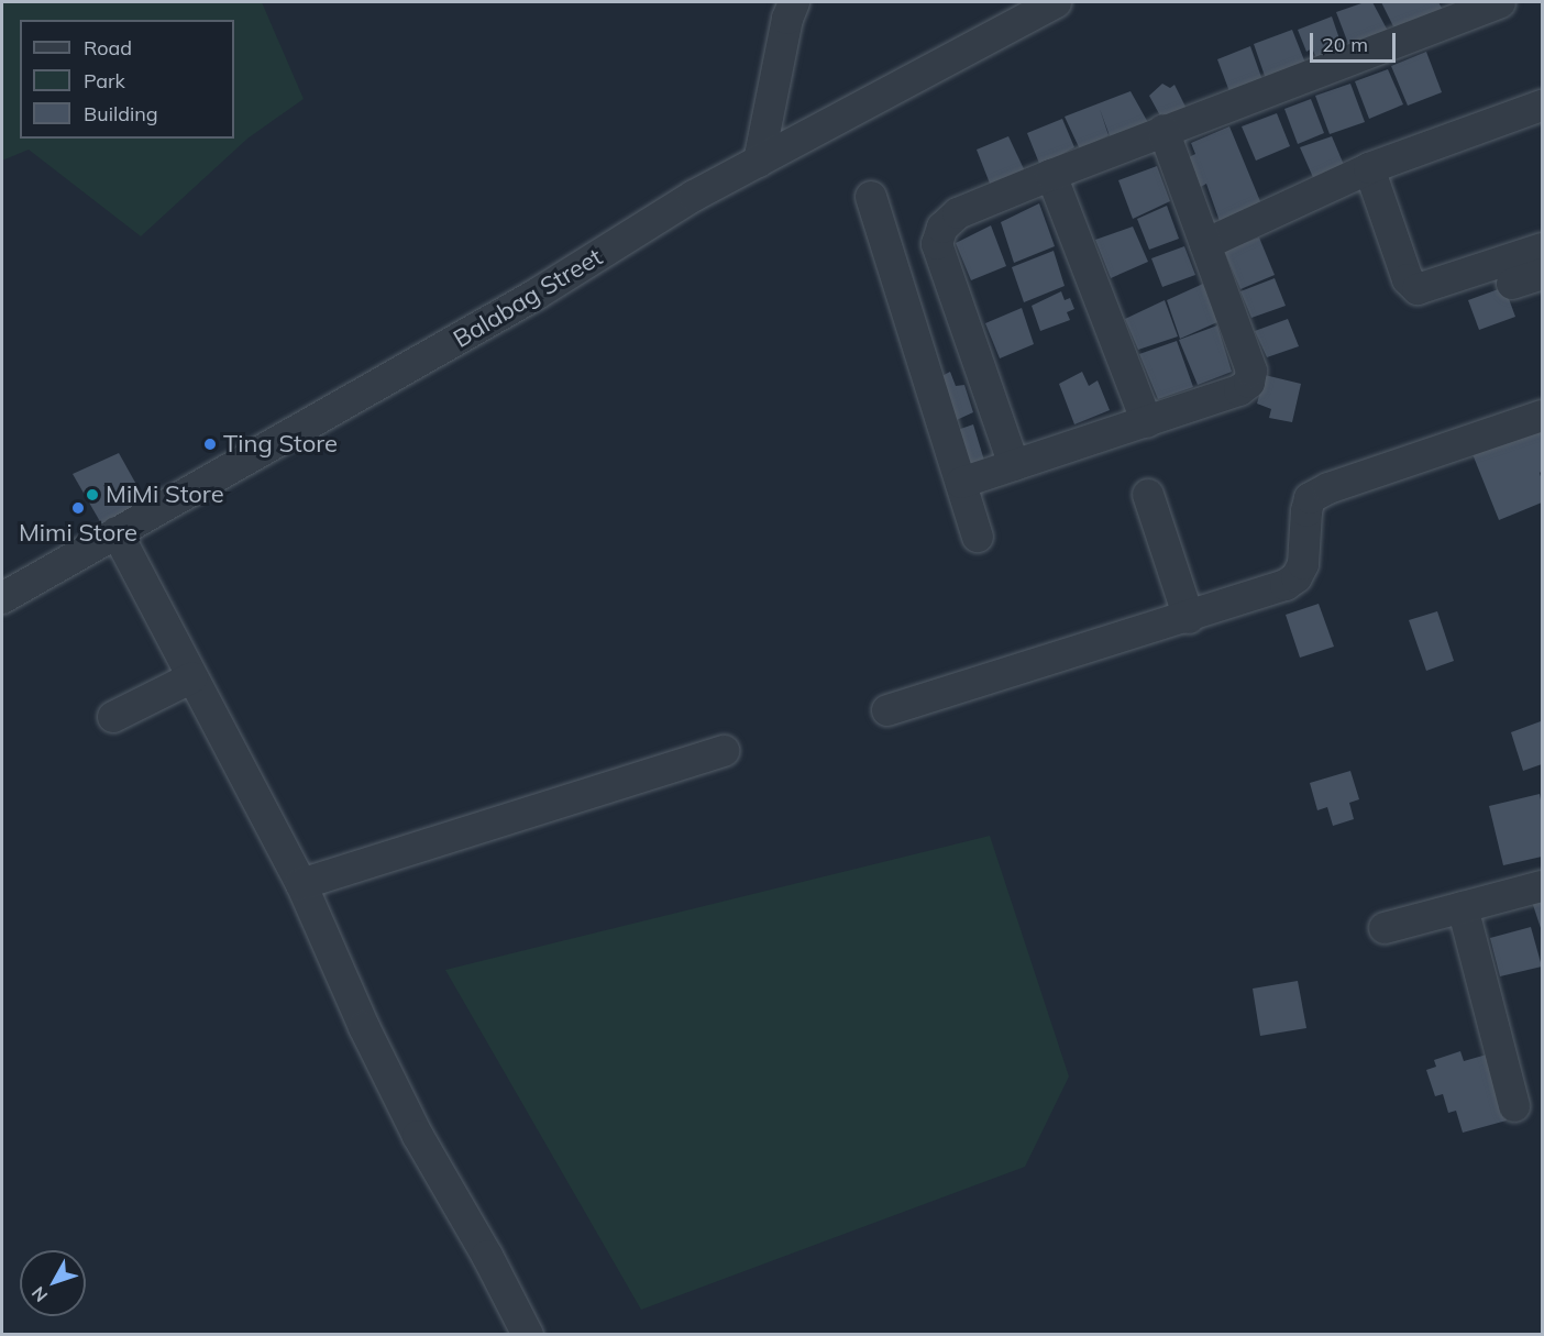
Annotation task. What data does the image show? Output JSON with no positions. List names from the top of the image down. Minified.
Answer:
{"streets":{"street":["Balabag Street"]},"places":["Ting Store","MiMi Store","Mimi Store"],"legend":["Road","Park","Building"],"scale_bar":"20 m","north":"bottom left"}
